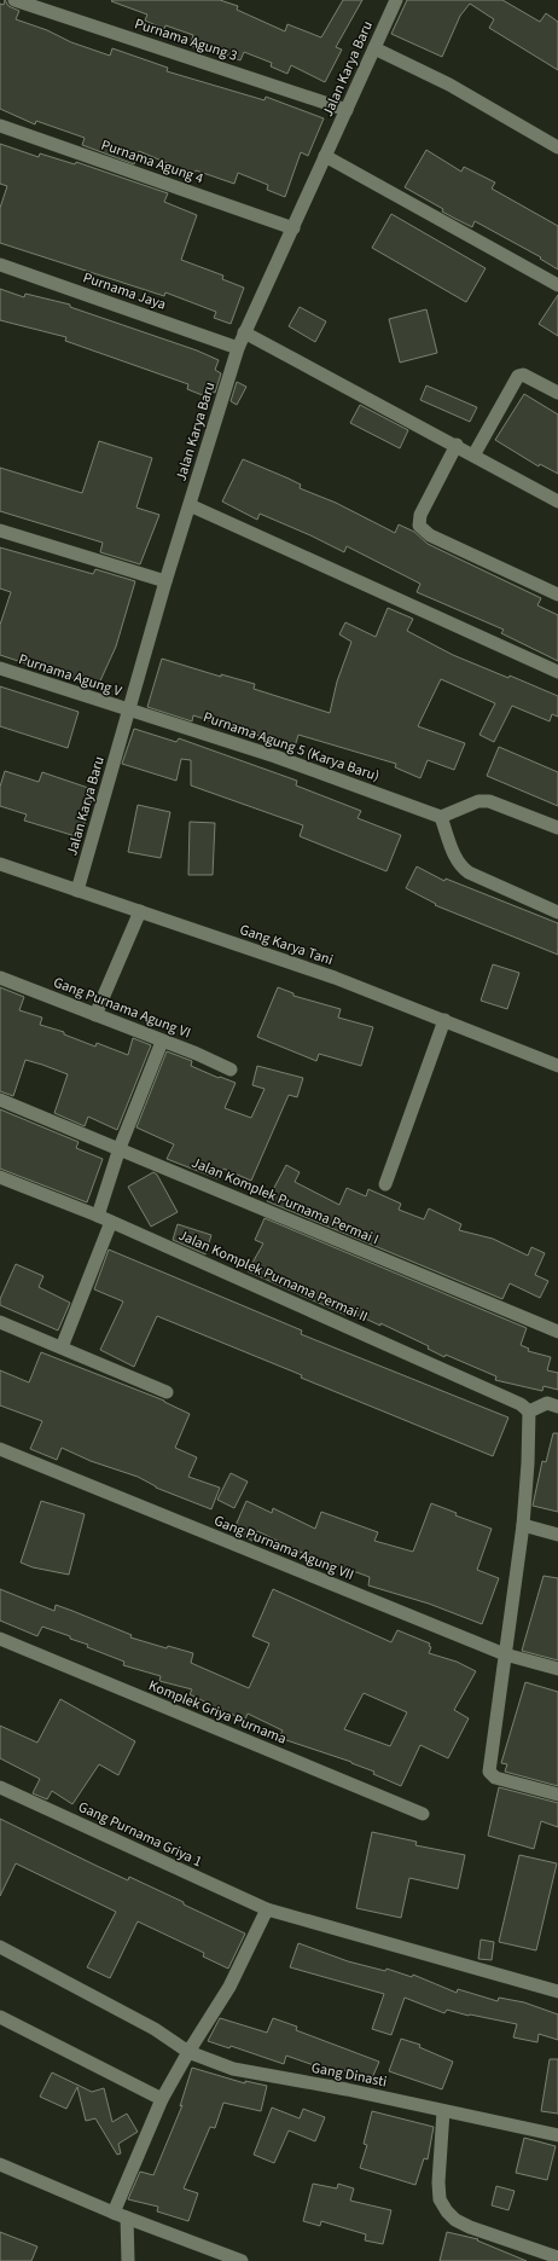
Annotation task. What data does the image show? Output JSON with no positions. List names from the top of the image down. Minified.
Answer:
{"streets":{"street":["Purnama Agung 3","Jalan Karya Baru","Purnama Agung 4","Purnama Jaya","Purnama Agung V","Purnama Agung 5 (Karya Baru)","Gang Karya Tani","Gang Purnama Agung VI","Jalan Komplek Purnama Permai I","Jalan Komplek Purnama Permai II","Gang Purnama Agung VII","Komplek Griya Purnama","Gang Purnama Griya 1","Gang Dinasti"]},"crossings":[["Purnama Agung 3","Jalan Karya Baru"],["Jalan Karya Baru","Purnama Agung 4"],["Jalan Karya Baru","Purnama Jaya"],["Jalan Karya Baru","Purnama Agung V"],["Jalan Karya Baru","Purnama Agung 5 (Karya Baru)"],["Jalan Karya Baru","Gang Karya Tani"],["Purnama Agung V","Purnama Agung 5 (Karya Baru)"]]}
